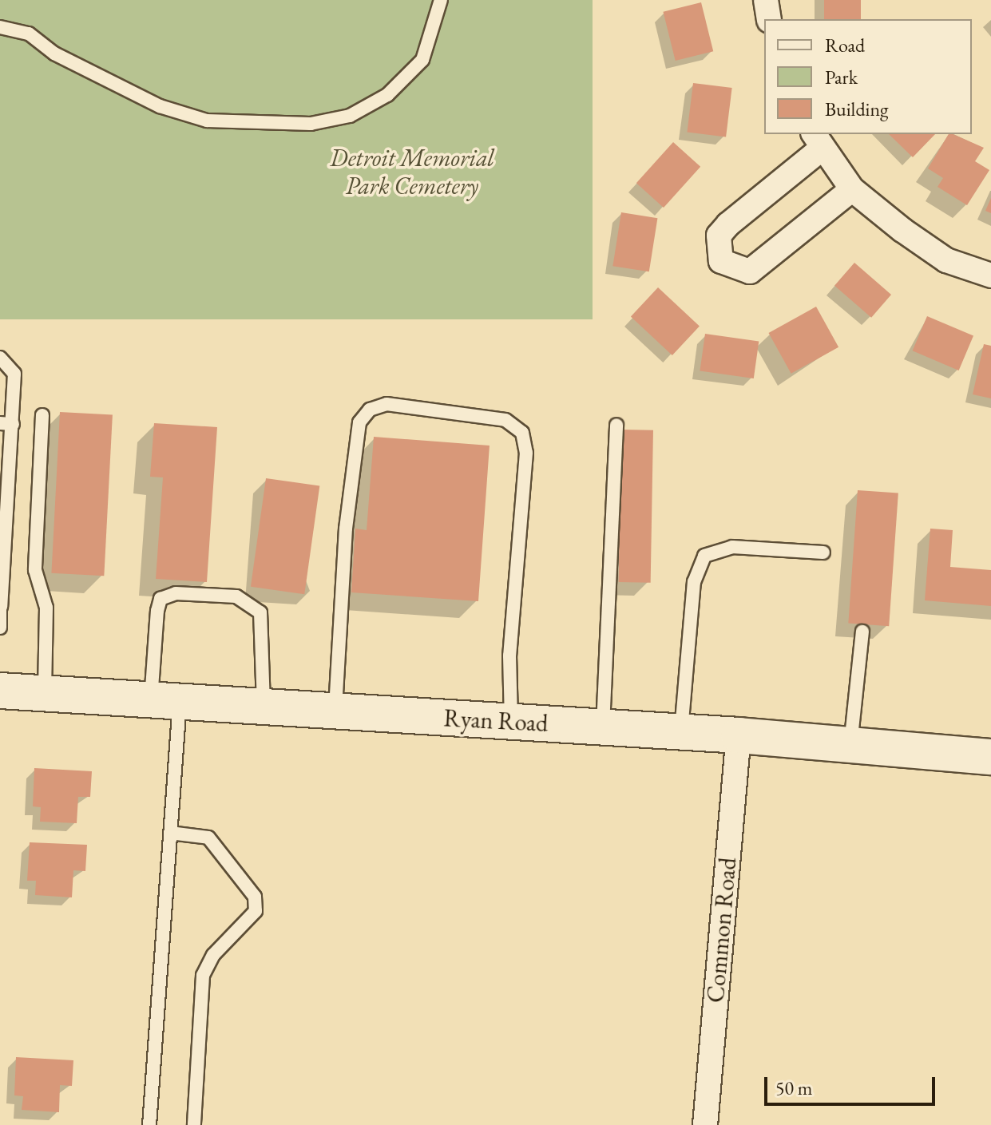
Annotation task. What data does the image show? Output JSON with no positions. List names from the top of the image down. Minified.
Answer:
{"streets":{"main road":["Ryan Road"],"street":["Common Road"]},"crossings":[["Ryan Road","Common Road"]],"parks":["Detroit Memorial Park Cemetery"],"legend":["Road","Park","Building"],"scale_bar":"50 m"}
